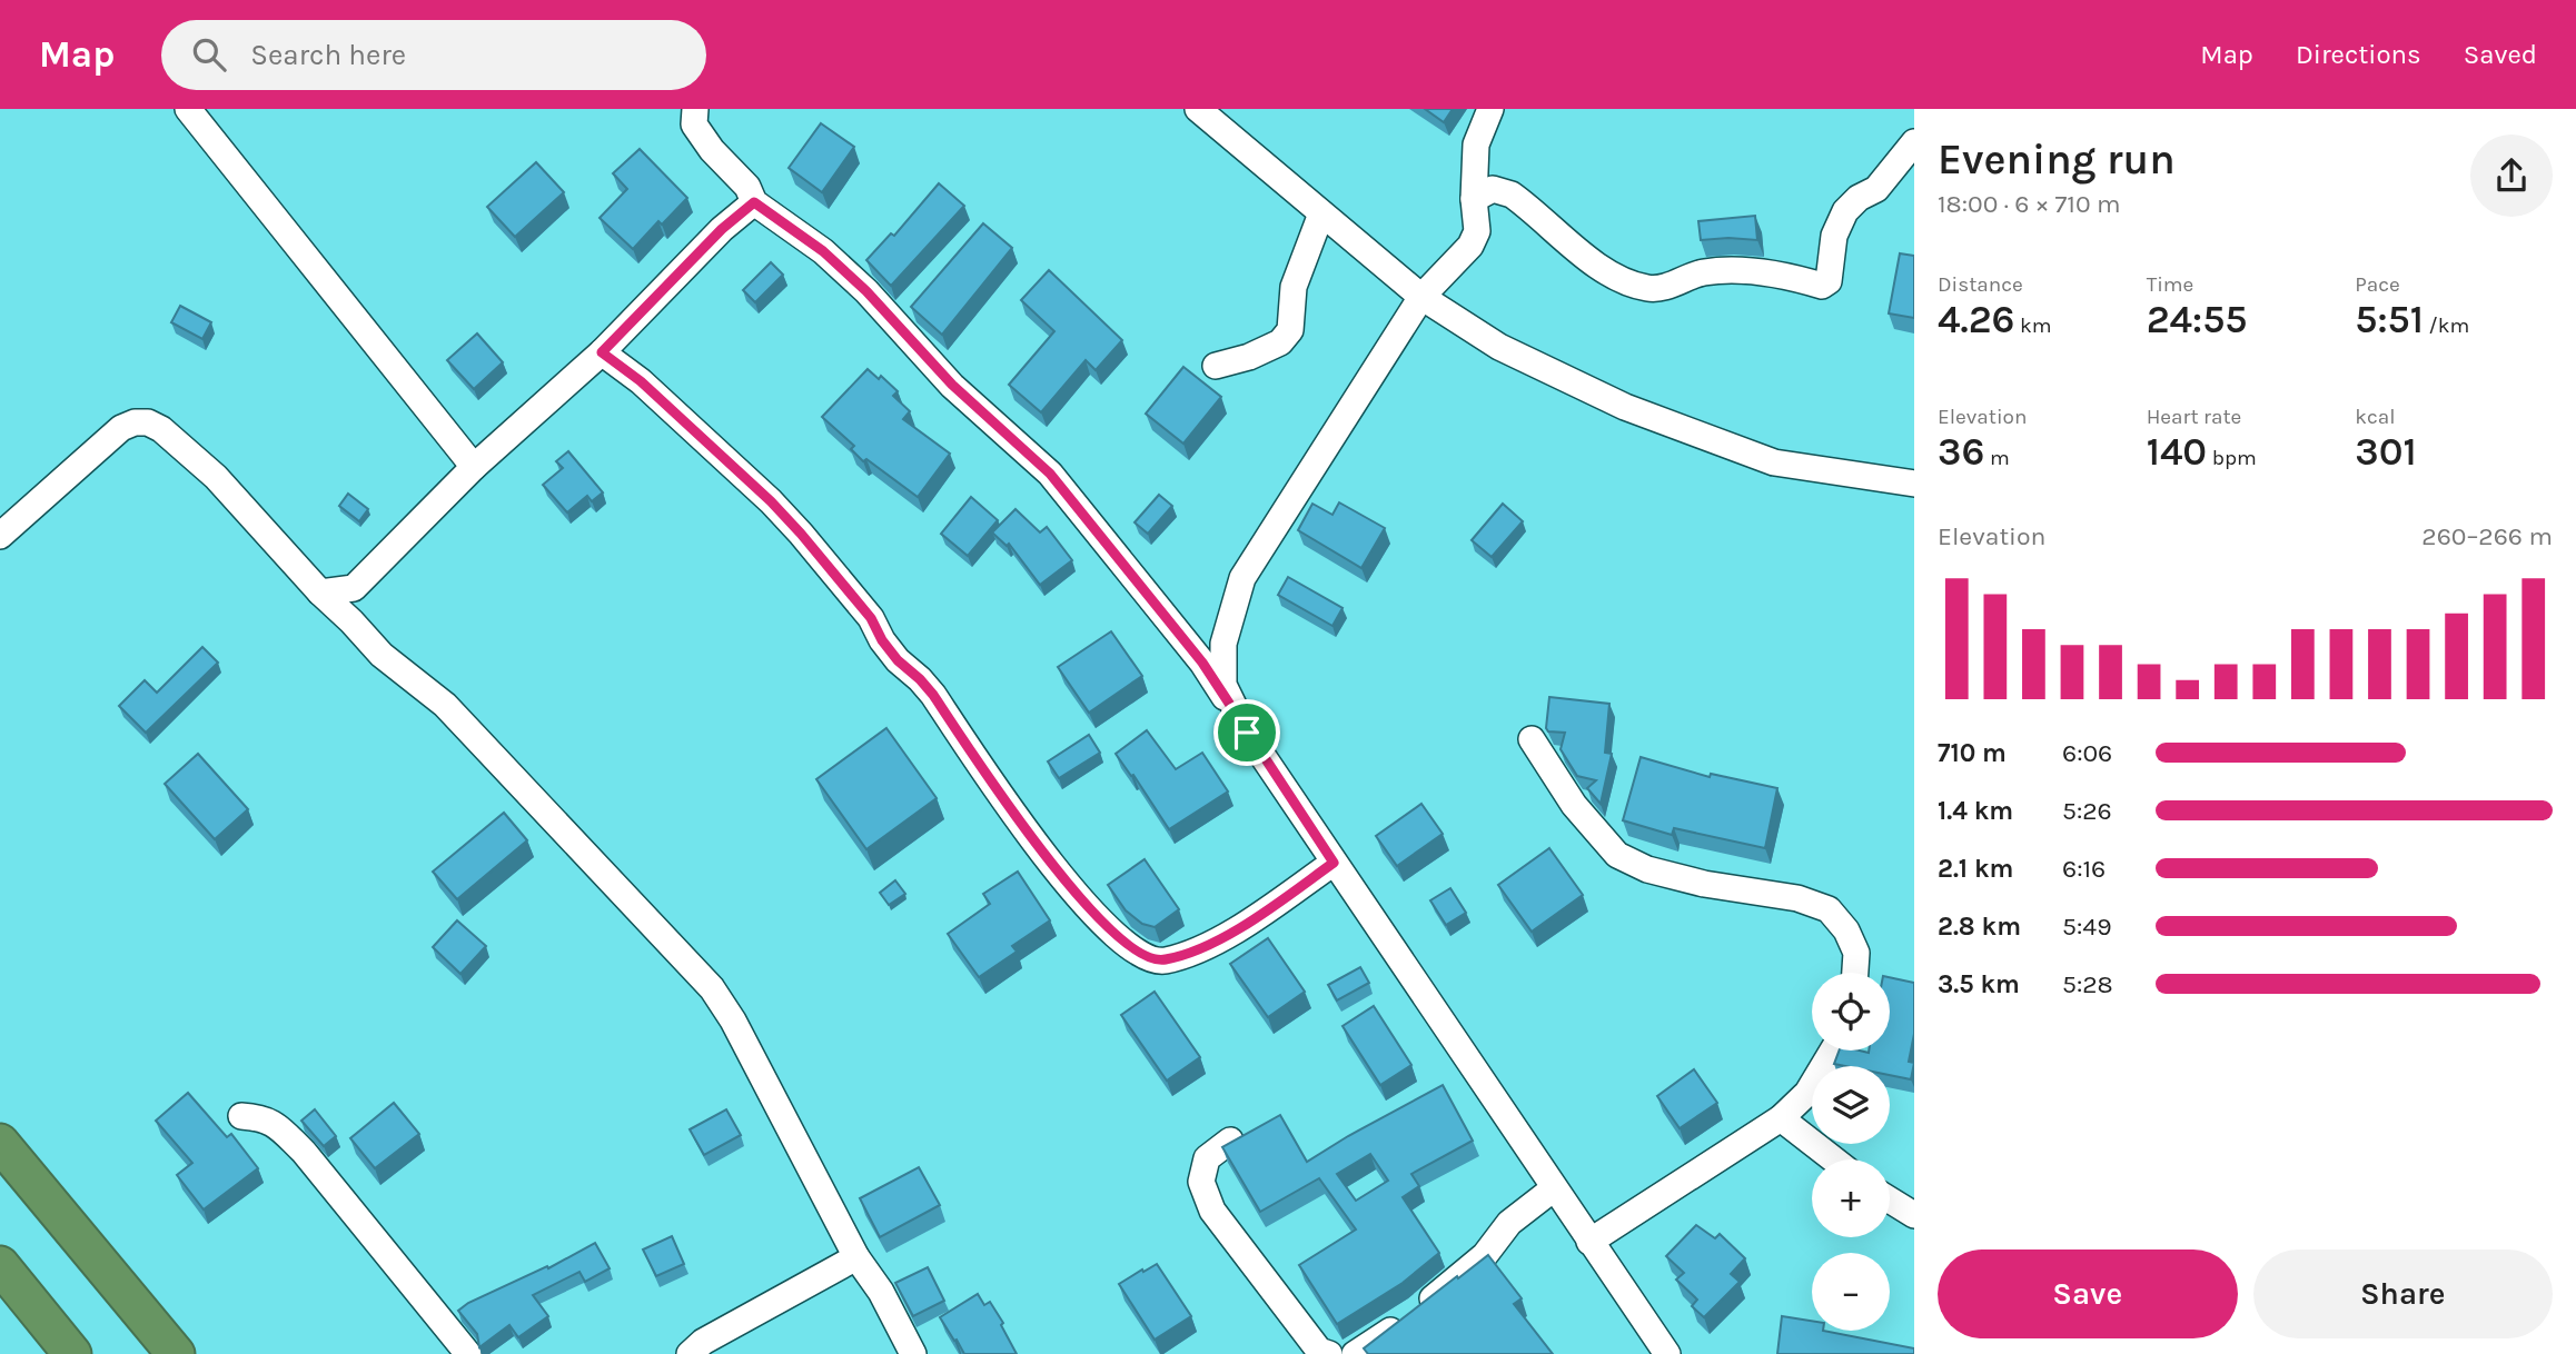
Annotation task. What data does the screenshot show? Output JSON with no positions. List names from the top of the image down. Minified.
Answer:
{"page":{"header":"Map","search":"Search here","nav":["Map","Directions","Saved"],"heading":["Evening run","18:00 · 6 × 710 m"],"stats":[["Distance","4.26 km"],["Time","24:55"],["Pace","5:51 /km"],["Elevation","36 m"],["Heart rate","140 bpm"],["kcal","301"]],"chart":["Elevation","260–266 m"],"list":[{"name":"710 m","note":"6:06"},{"name":"1.4 km","note":"5:26"},{"name":"2.1 km","note":"6:16"},{"name":"2.8 km","note":"5:49"},{"name":"3.5 km","note":"5:28"}],"map_buttons":["+","−"],"buttons":["Save","Share"]}}
